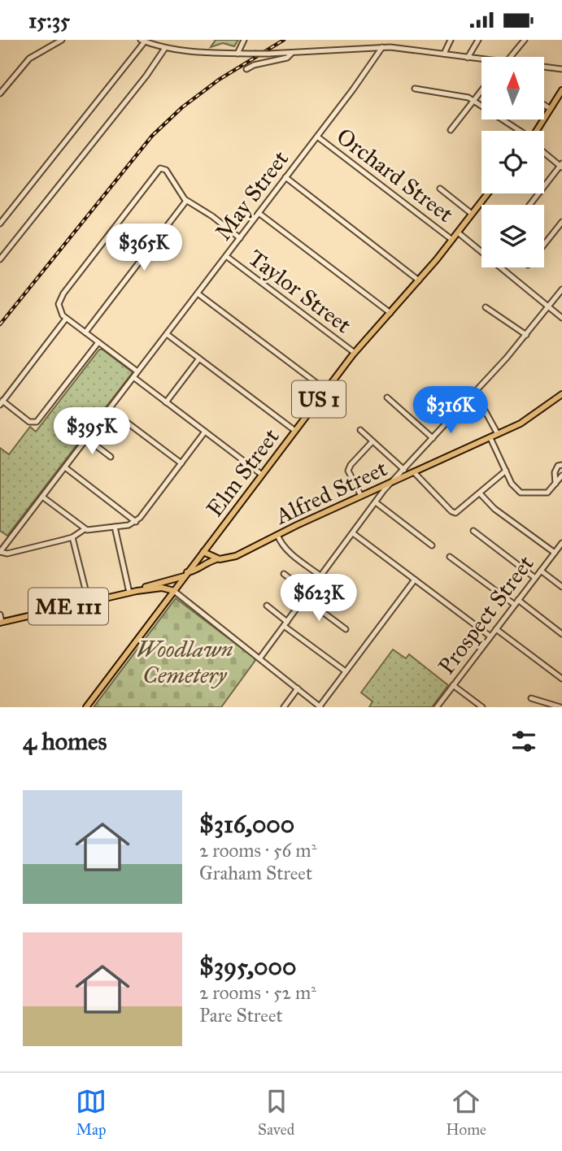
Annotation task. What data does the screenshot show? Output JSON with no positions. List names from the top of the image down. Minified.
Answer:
{"streets":{"main road":["US 1","Elm Street","Alfred Street","ME 111"],"street":["Orchard Street","May Street","Taylor Street","Prospect Street"]},"crossings":[["Orchard Street","May Street"],["Orchard Street","Elm Street"],["May Street","Taylor Street"],["Taylor Street","Elm Street"],["Elm Street","Alfred Street"],["Elm Street","ME 111"],["Alfred Street","ME 111"]],"parks":["Woodlawn Cemetery"],"north":"top","page":{"status":"15:35","price":["$365K","$316K","$395K","$623K"],"heading":"4 homes","list":[{"name":"$316,000","note":"2 rooms · 56 m² · Graham Street"},{"name":"$395,000","note":"2 rooms · 52 m² · Pare Street"}],"tabs":["Map","Saved","Home"]}}
